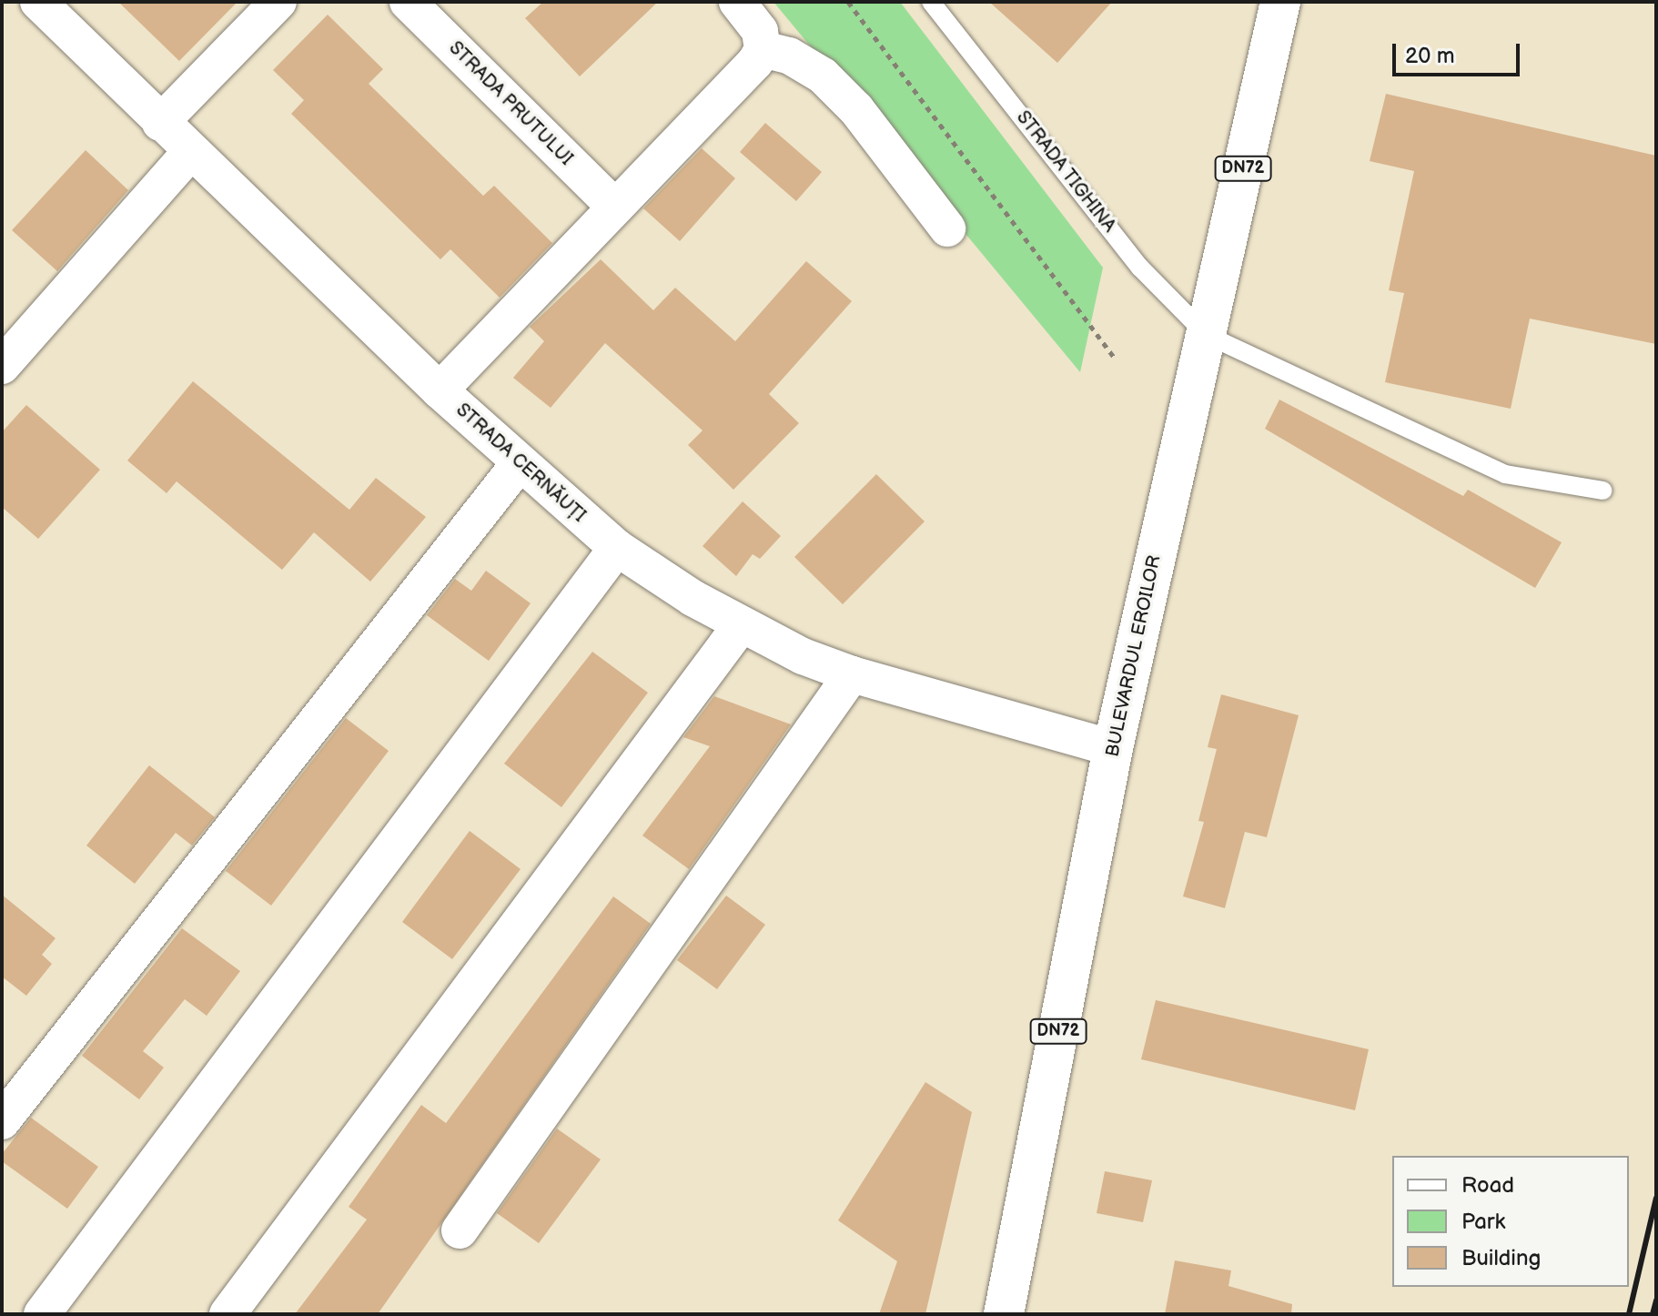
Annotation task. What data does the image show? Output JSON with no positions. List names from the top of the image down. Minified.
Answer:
{"streets":{"main road":["DN72","BULEVARDUL EROILOR"],"street":["STRADA PRUTULUI","STRADA CERNĂUȚI"],"lane":["STRADA TIGHINA"]},"crossings":[["STRADA TIGHINA","BULEVARDUL EROILOR"],["STRADA CERNĂUȚI","BULEVARDUL EROILOR"]],"legend":["Road","Park","Building"],"scale_bar":"20 m"}
